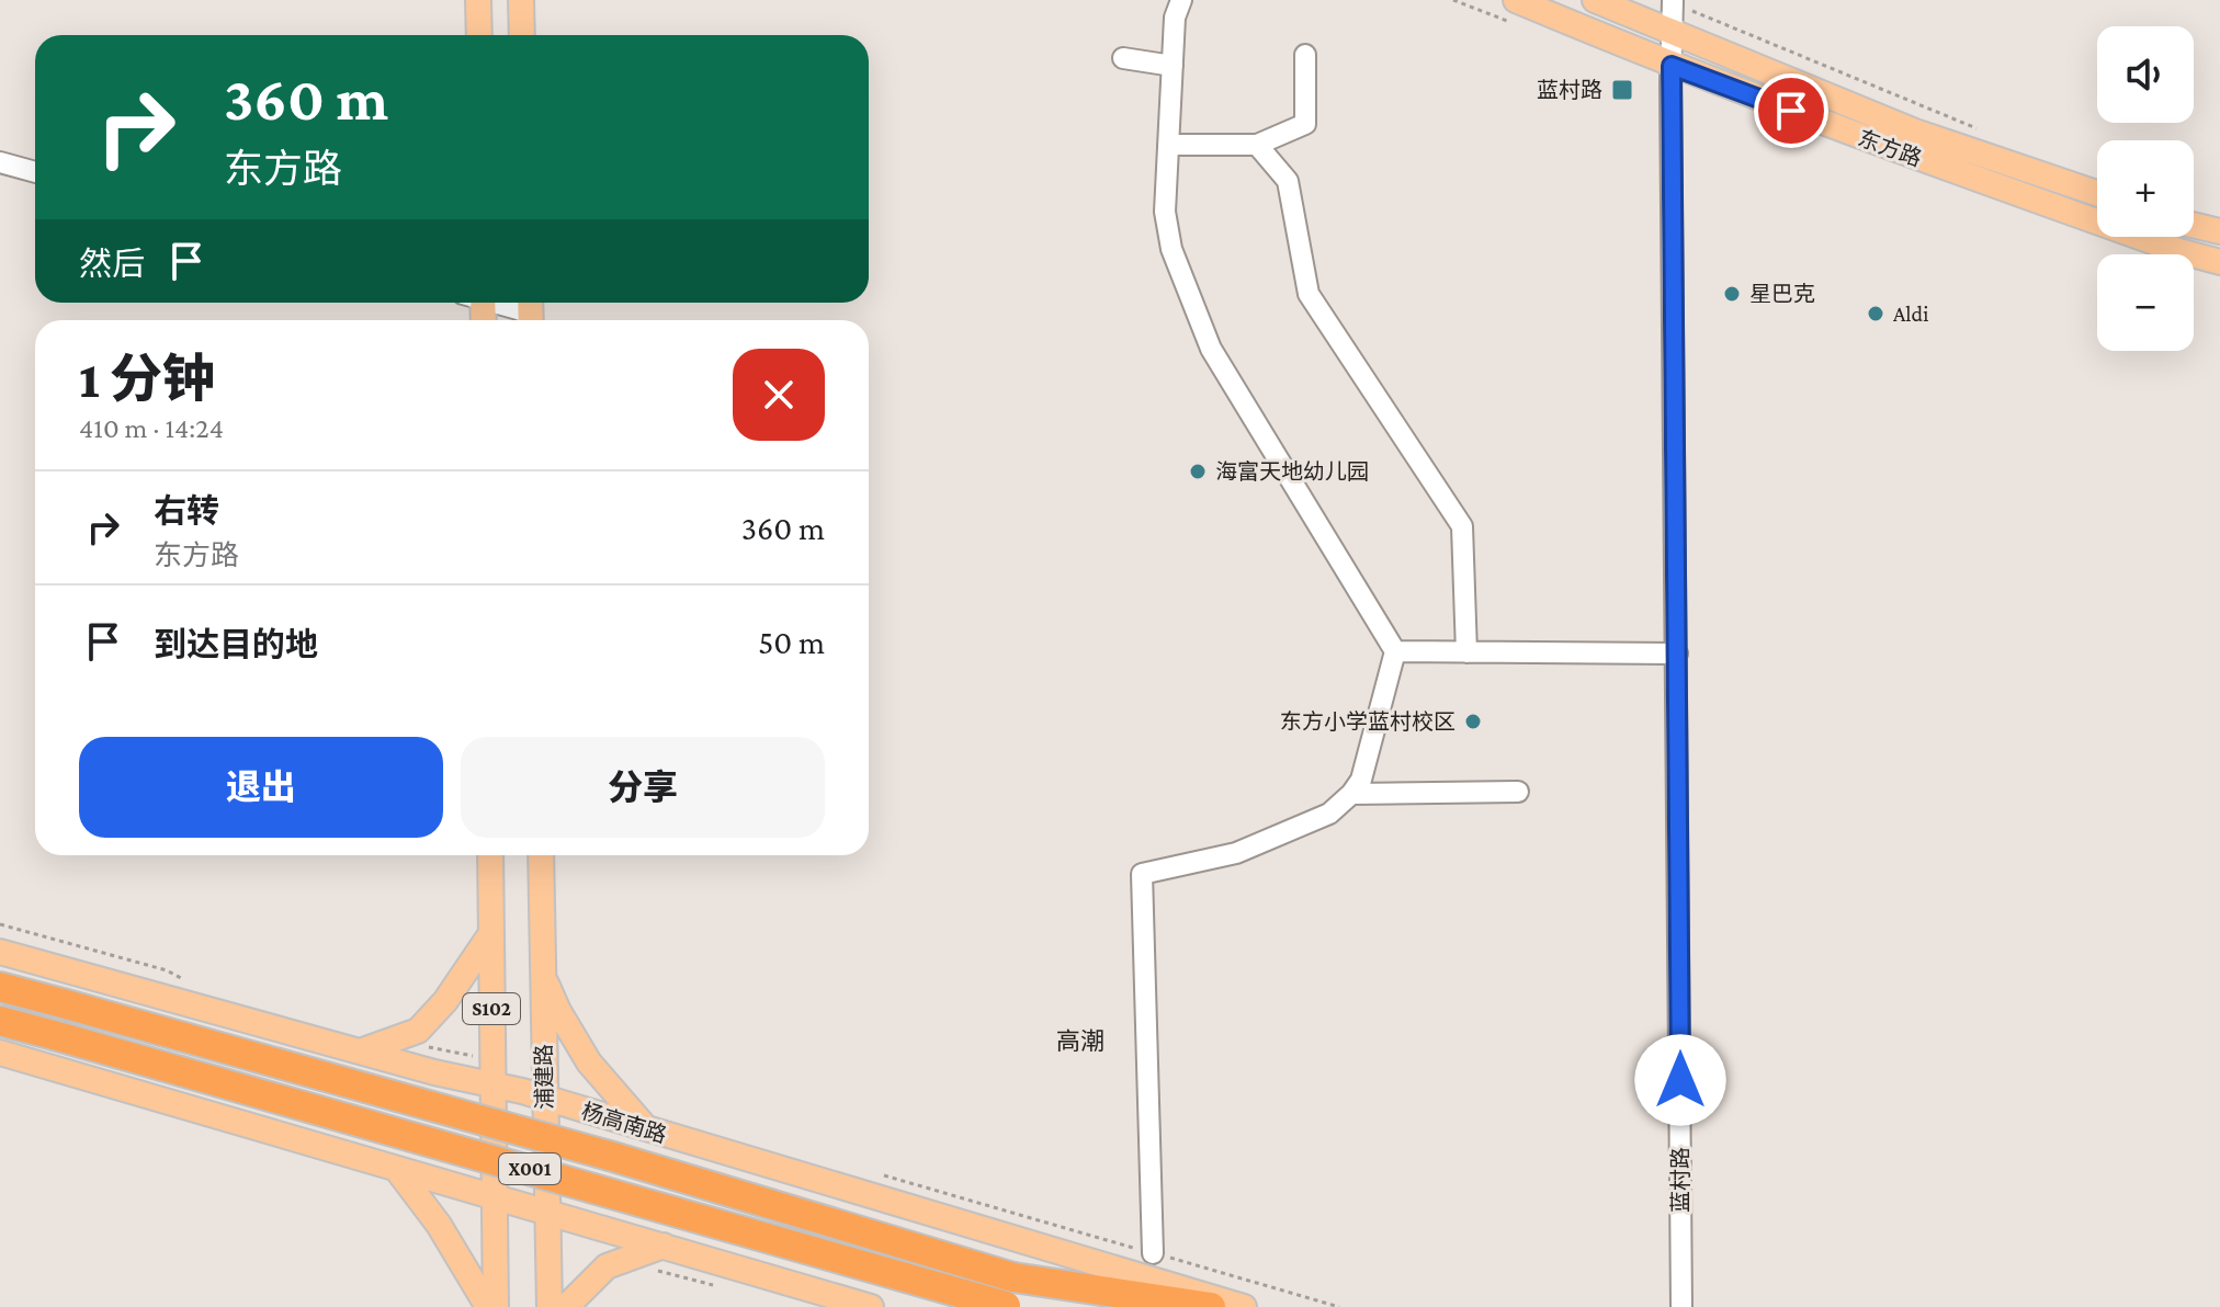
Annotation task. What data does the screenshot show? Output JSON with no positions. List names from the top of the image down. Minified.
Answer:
{"streets":{"highway":["杨高南路","X001"],"main road":["东方路","S102","浦建路"],"street":["蓝村路"]},"crossings":[["东方路","蓝村路"],["S102","杨高南路"],["S102","X001"],["浦建路","杨高南路"],["浦建路","X001"]],"districts":["高潮"],"places":{"transit":["蓝村路"],"other":["星巴克","Aldi","海富天地幼儿园","东方小学蓝村校区"]},"page":{"map_buttons":["+","−"],"turn":["360 m","东方路"],"then":"然后","heading":["1 分钟","410 m · 14:24"],"list":[{"name":"右转","note":"东方路","value":"360 m"},{"name":"到达目的地","value":"50 m"}],"buttons":["退出","分享"]}}
